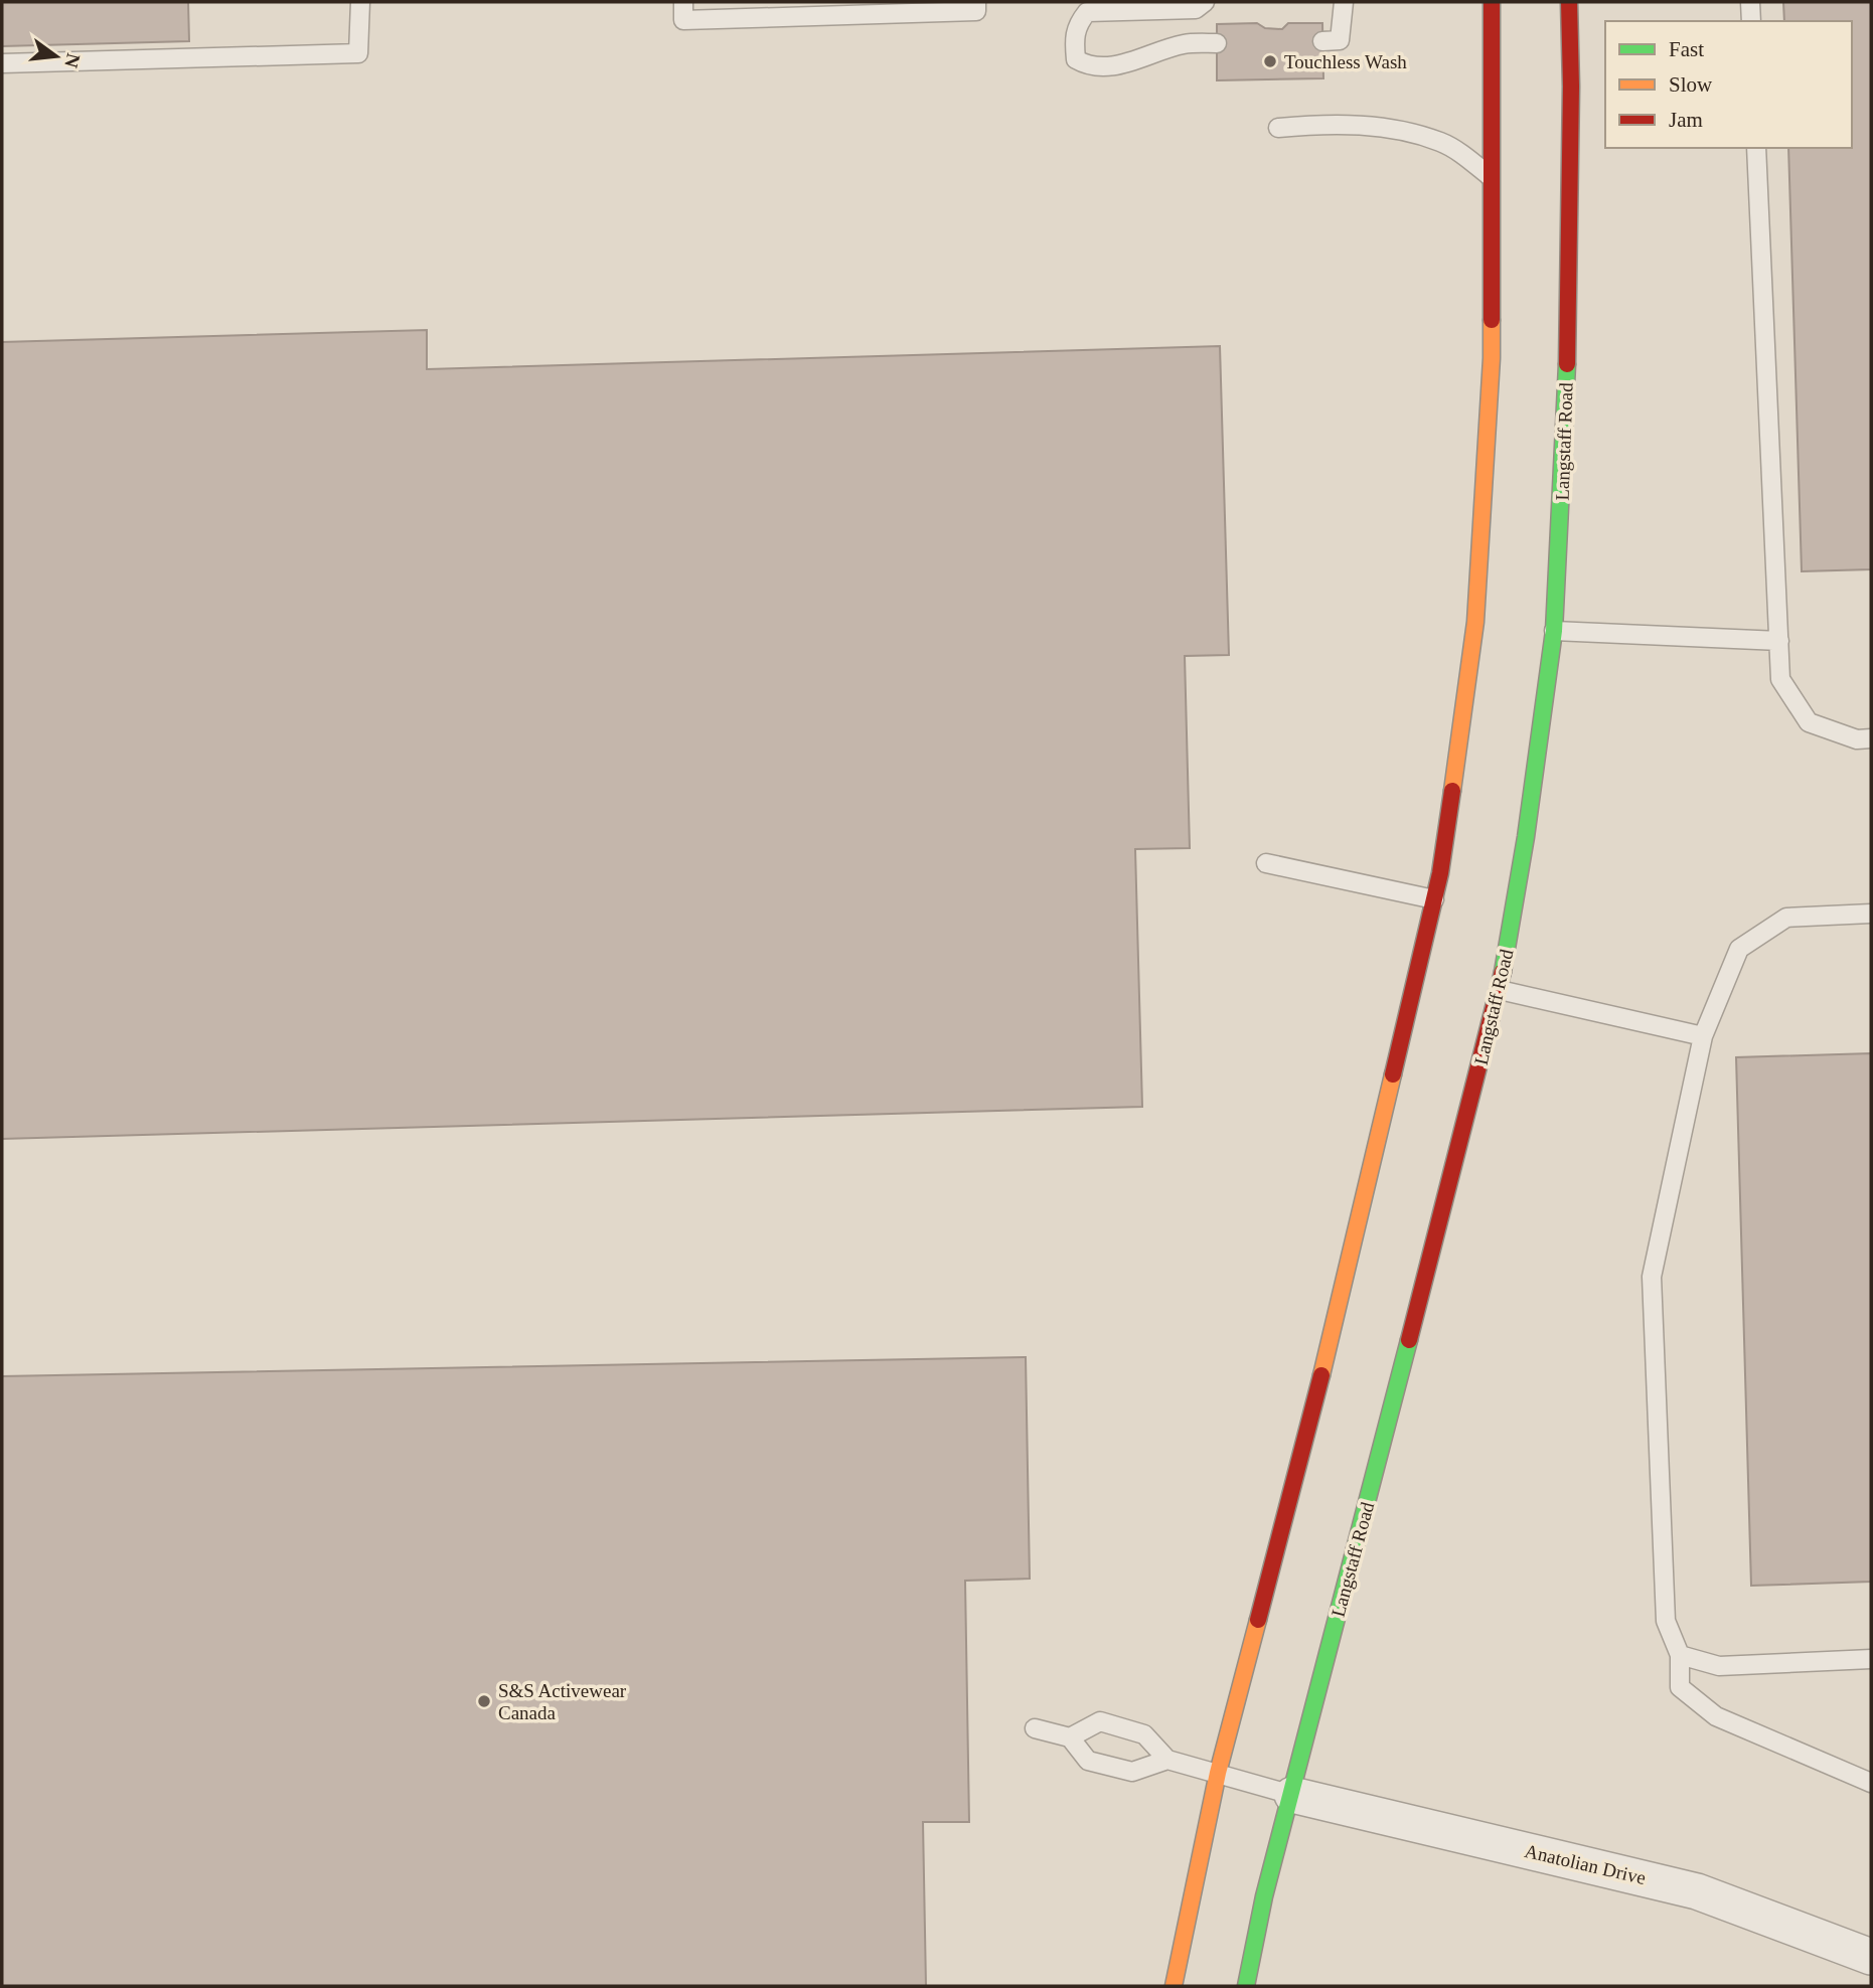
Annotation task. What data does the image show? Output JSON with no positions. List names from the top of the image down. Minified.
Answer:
{"streets":{"main road":["Langstaff Road"],"street":["Anatolian Drive"]},"crossings":[["Langstaff Road","Anatolian Drive"]],"places":["Touchless Wash","S&S Activewear Canada"],"legend":["Fast","Slow","Jam"],"north":"right"}
